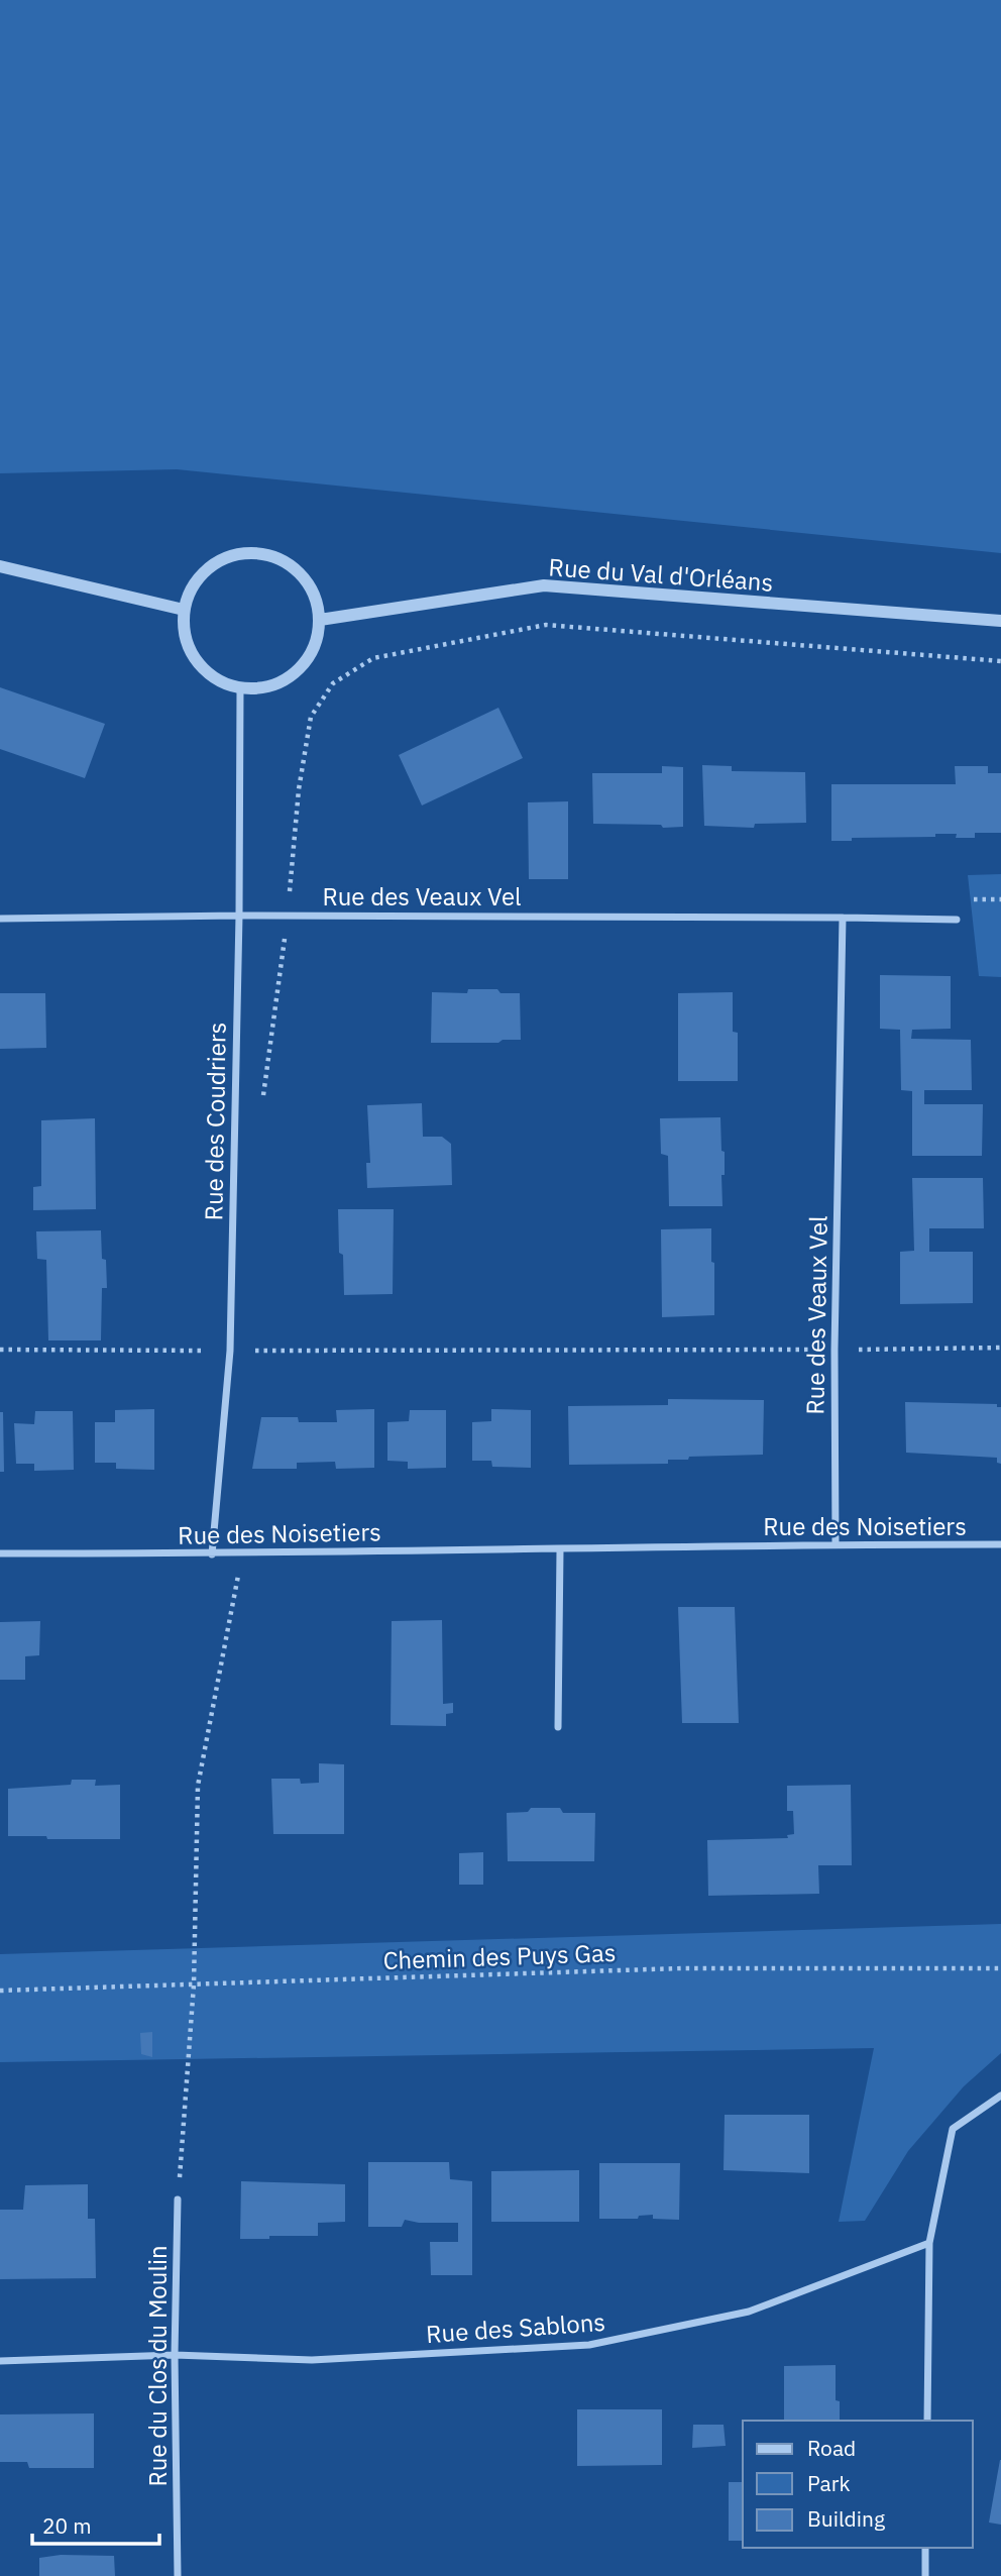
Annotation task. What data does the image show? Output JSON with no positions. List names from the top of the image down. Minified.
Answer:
{"streets":{"street":["Rue du Val d'Orléans","Rue des Veaux Vel","Rue des Coudriers","Rue des Noisetiers","Rue des Sablons","Rue du Clos du Moulin"],"path":["Chemin des Puys Gas"]},"crossings":[["Rue du Val d'Orléans","Rue des Coudriers"],["Rue des Veaux Vel","Rue des Coudriers"],["Rue des Veaux Vel","Rue des Noisetiers"],["Rue des Coudriers","Rue des Noisetiers"],["Rue des Sablons","Rue du Clos du Moulin"]],"legend":["Road","Park","Building"],"scale_bar":"20 m"}
